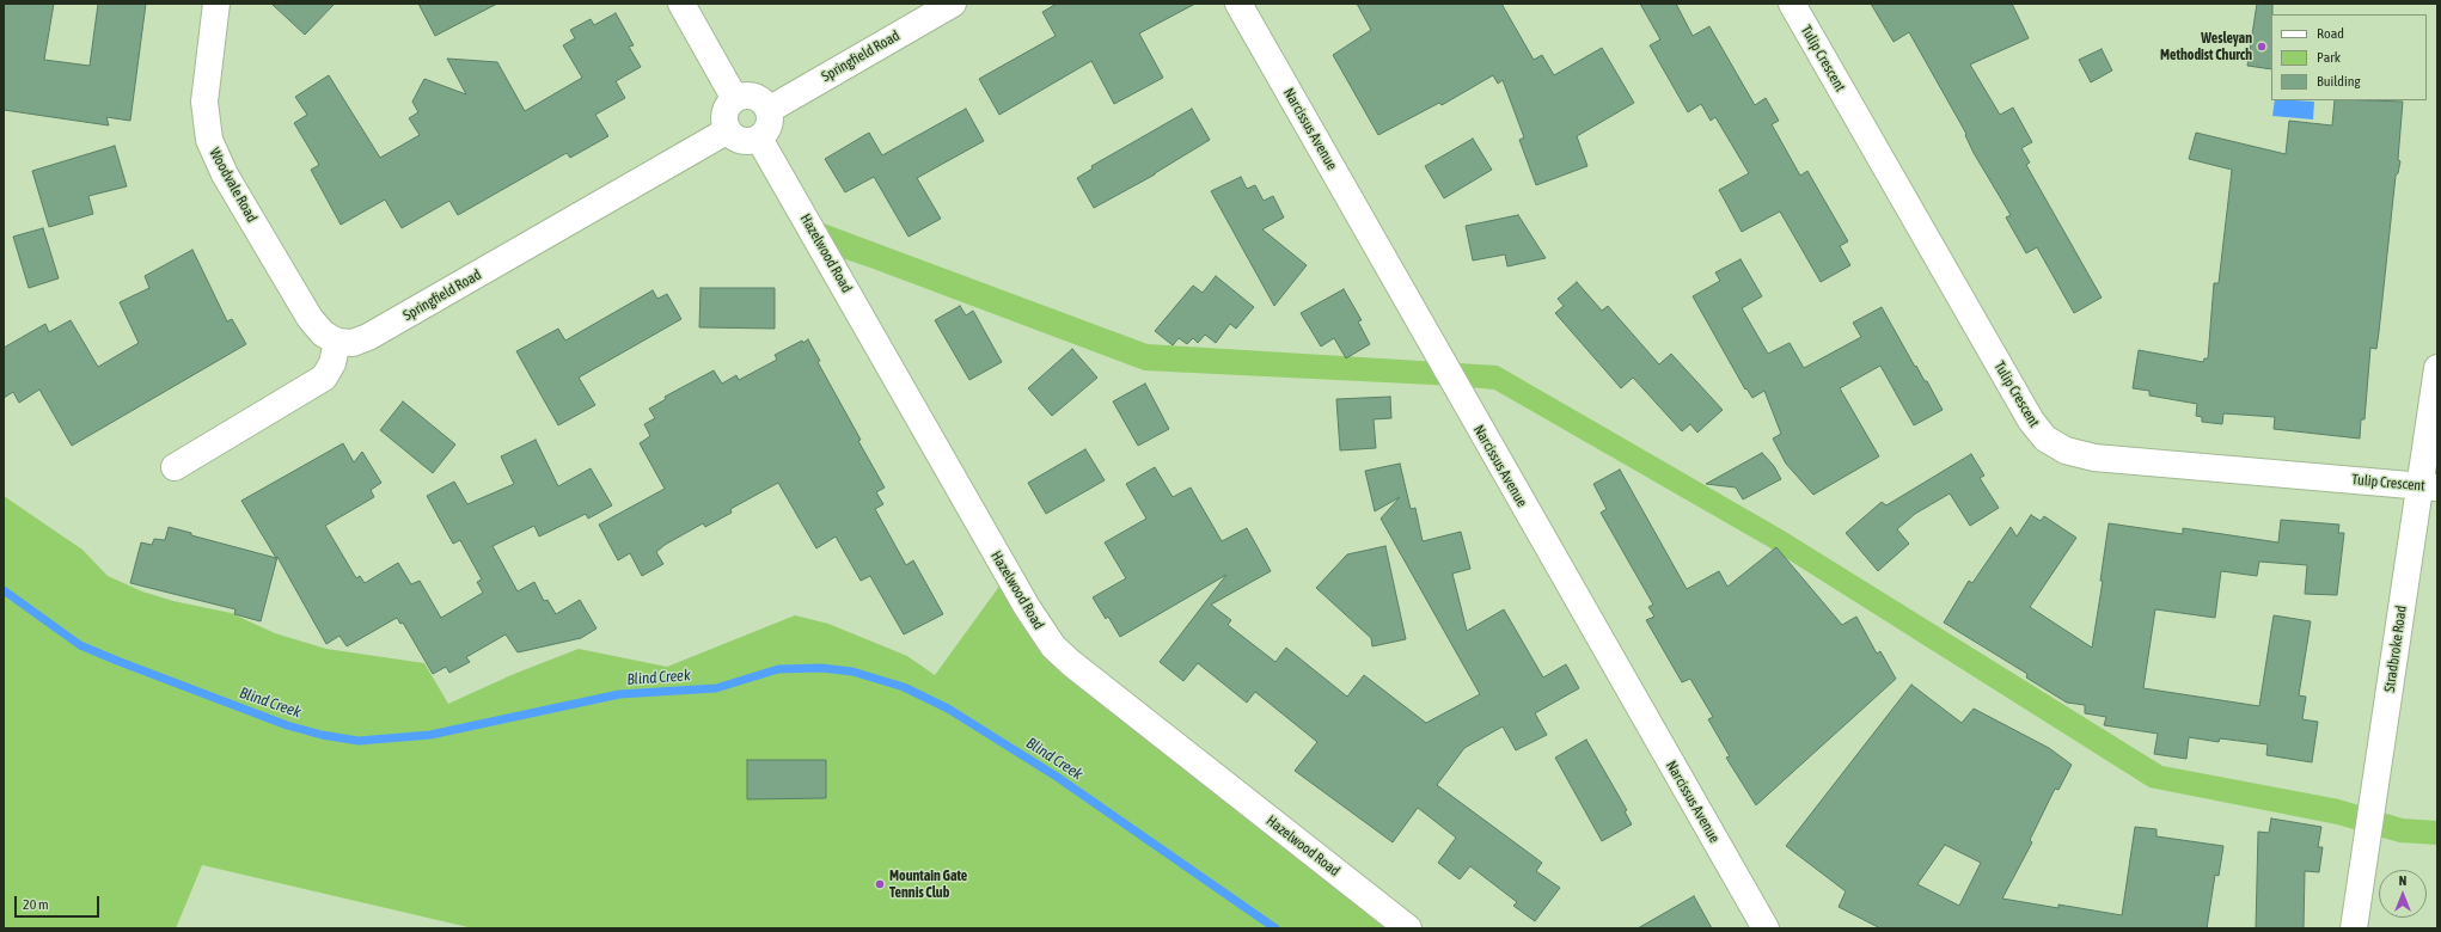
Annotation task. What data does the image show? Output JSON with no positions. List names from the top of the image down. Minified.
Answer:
{"streets":{"street":["Springfield Road","Tulip Crescent","Narcissus Avenue","Woodvale Road","Hazelwood Road","Stradbroke Road"]},"crossings":[["Springfield Road","Woodvale Road"],["Springfield Road","Hazelwood Road"],["Tulip Crescent","Stradbroke Road"]],"water":["Blind Creek"],"places":["Wesleyan Methodist Church","Mountain Gate Tennis Club"],"legend":["Road","Park","Building"],"scale_bar":"20 m","north":"top"}
